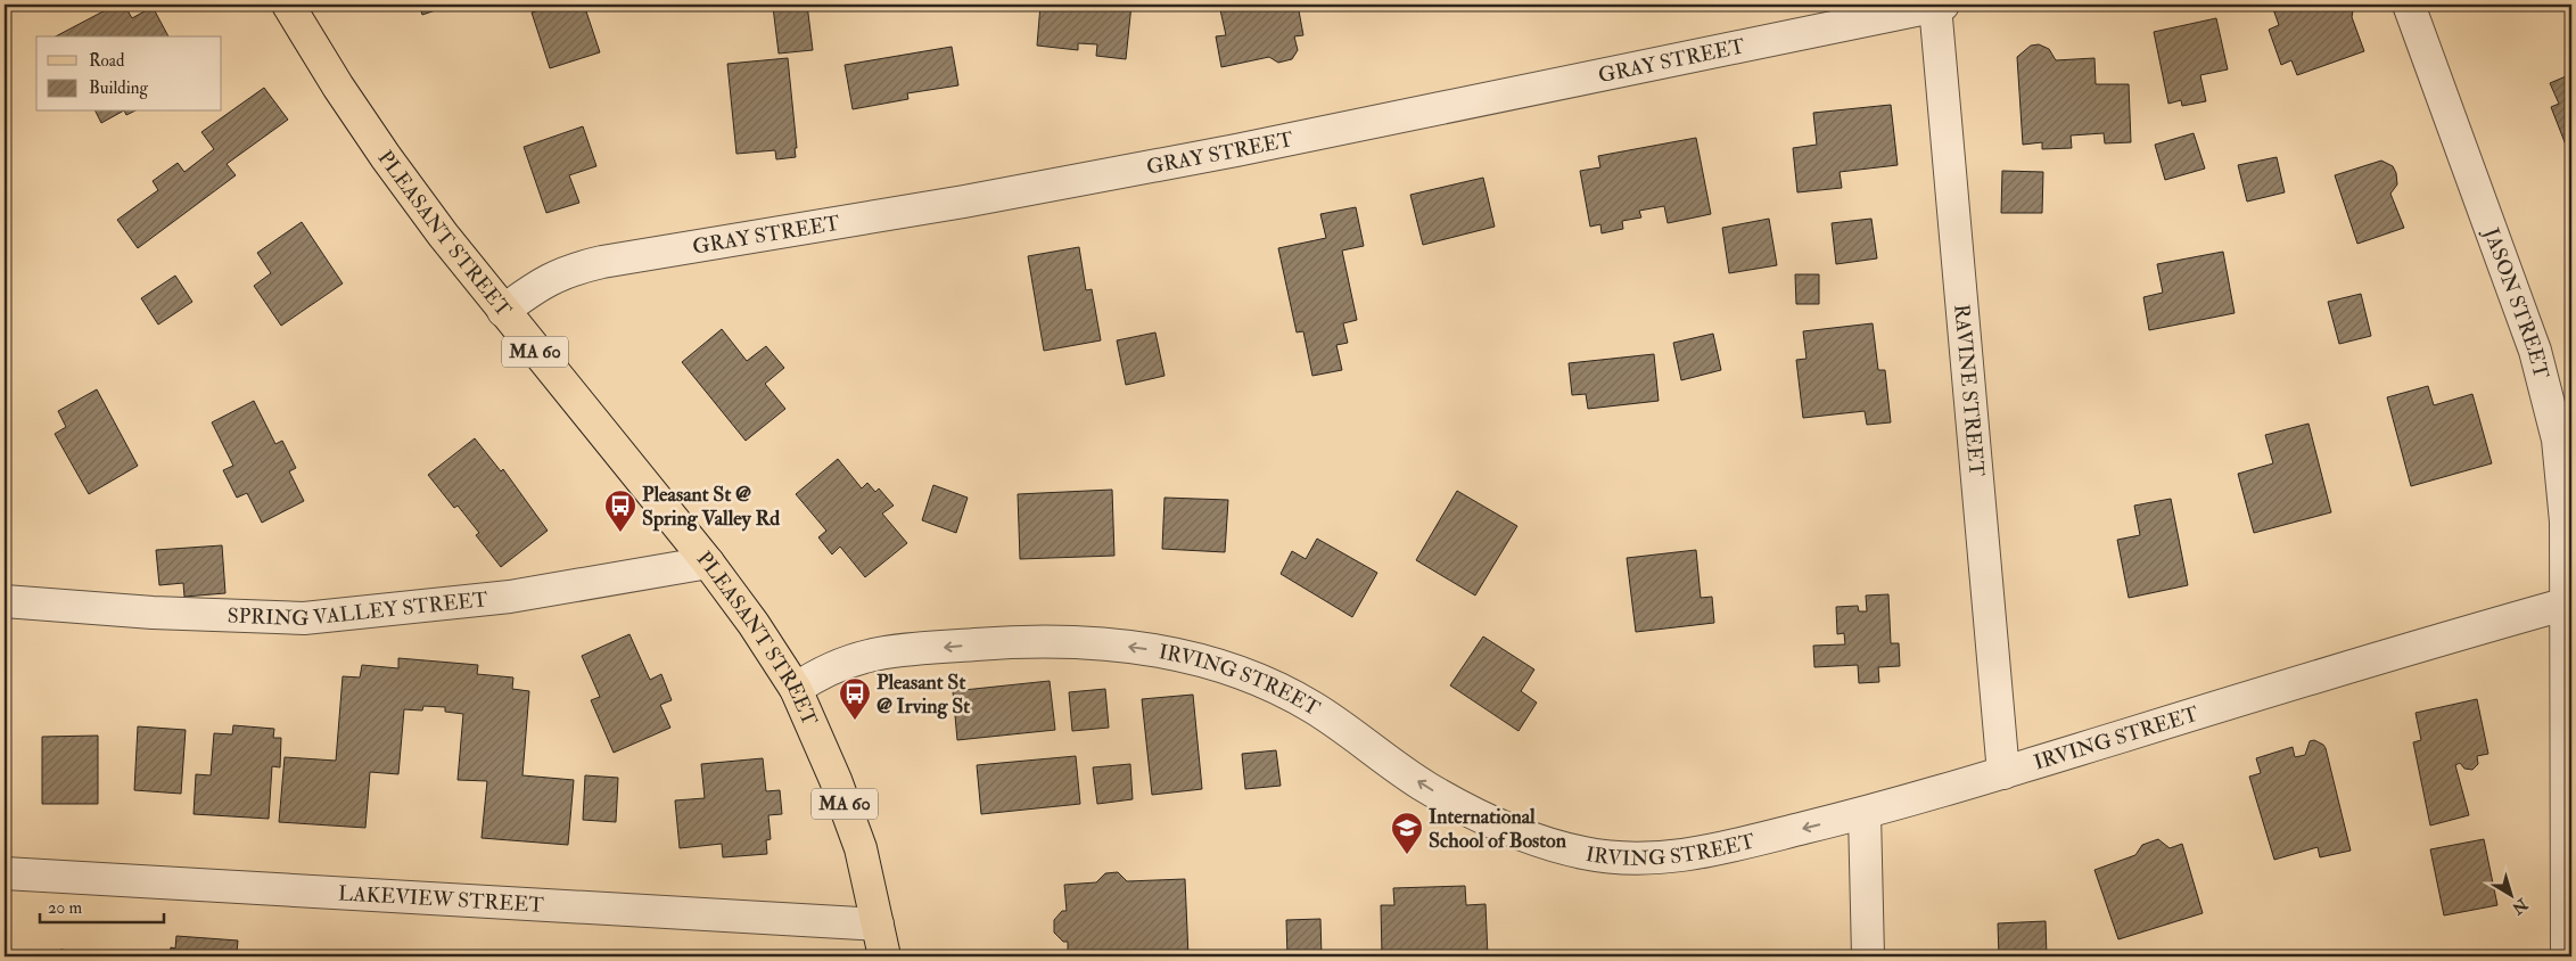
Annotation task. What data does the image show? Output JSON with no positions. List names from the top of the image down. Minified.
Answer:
{"streets":{"main road":["PLEASANT STREET","MA 60"],"street":["GRAY STREET","JASON STREET","RAVINE STREET","SPRING VALLEY STREET","IRVING STREET","LAKEVIEW STREET"]},"crossings":[["GRAY STREET","PLEASANT STREET"],["GRAY STREET","RAVINE STREET"],["PLEASANT STREET","SPRING VALLEY STREET"],["PLEASANT STREET","IRVING STREET"],["PLEASANT STREET","LAKEVIEW STREET"],["JASON STREET","IRVING STREET"],["RAVINE STREET","IRVING STREET"]],"one_way":["IRVING STREET"],"places":{"bus stop":["Pleasant St @ Spring Valley Rd","Pleasant St @ Irving St"],"school or university":["International School of Boston"]},"legend":["Road","Building"],"scale_bar":"20 m","north":"bottom right"}
